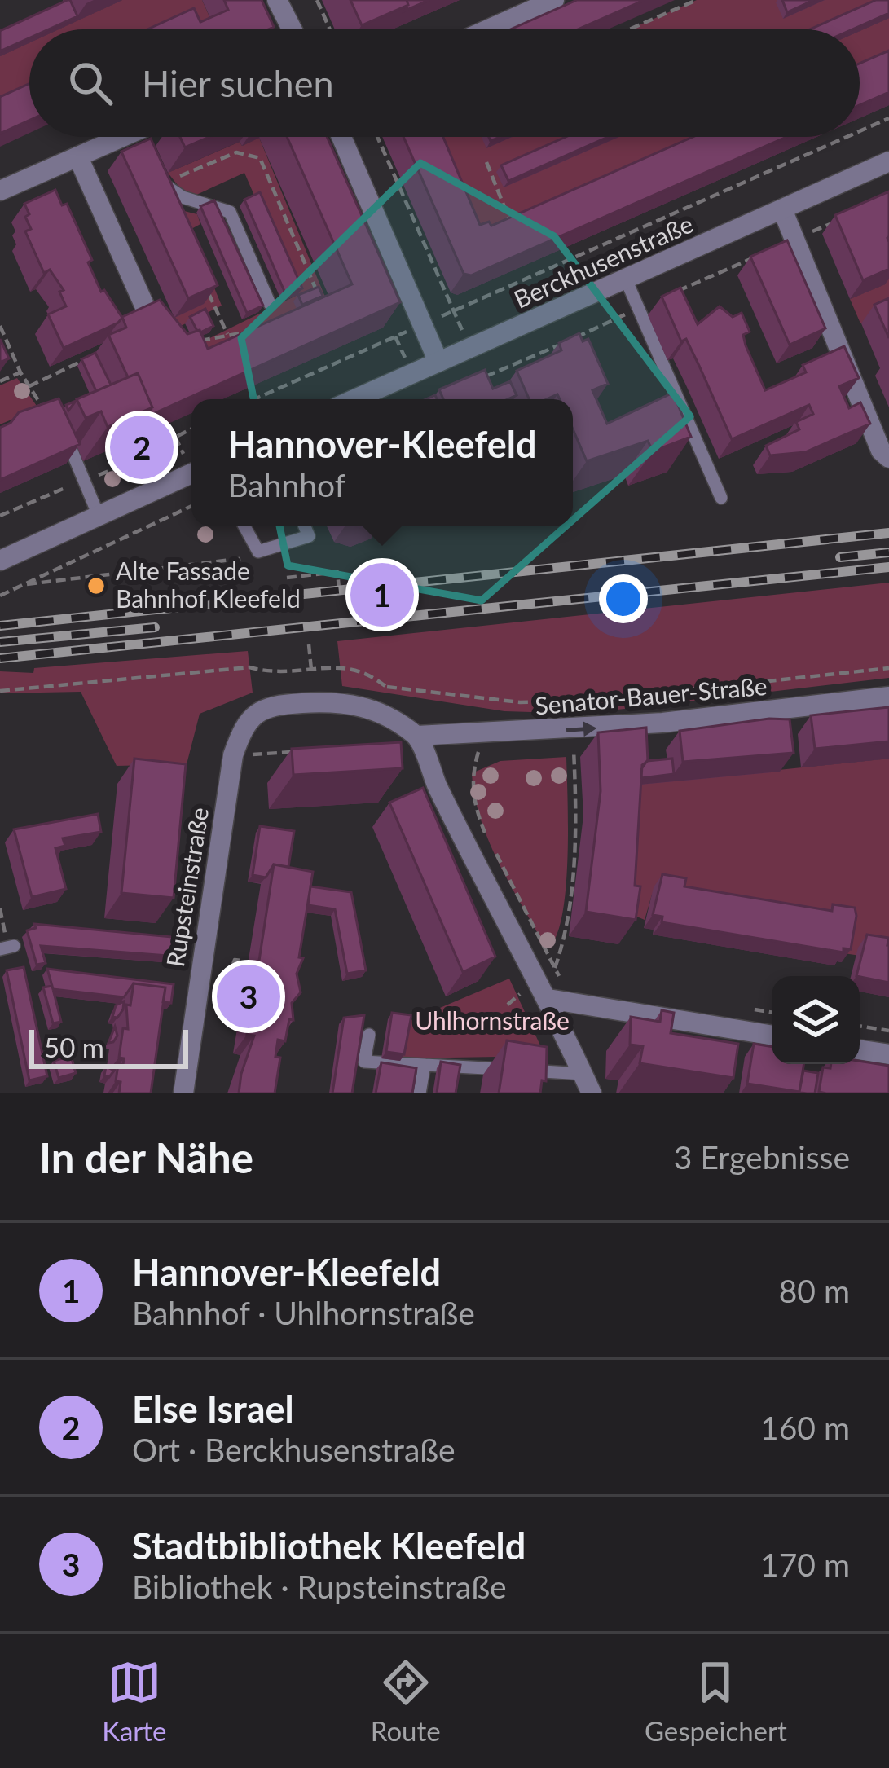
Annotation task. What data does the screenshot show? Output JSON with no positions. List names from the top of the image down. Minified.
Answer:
{"streets":{"street":["Berckhusenstraße","Senator-Bauer-Straße","Rupsteinstraße"]},"one_way":["Senator-Bauer-Straße"],"parks":["Uhlhornstraße"],"places":["Alte Fassade Bahnhof Kleefeld"],"scale_bar":"50 m","page":{"search":"Hier suchen","popup":["Hannover-Kleefeld","Bahnhof"],"pins":["2","1","3"],"scale":"50 m","heading":["In der Nähe","3 Ergebnisse"],"list":[{"mark":"1","name":"Hannover-Kleefeld","note":"Bahnhof · Uhlhornstraße","value":"80 m"},{"mark":"2","name":"Else Israel","note":"Ort · Berckhusenstraße","value":"160 m"},{"mark":"3","name":"Stadtbibliothek Kleefeld","note":"Bibliothek · Rupsteinstraße","value":"170 m"}],"nav":["Karte","Route","Gespeichert"]}}
